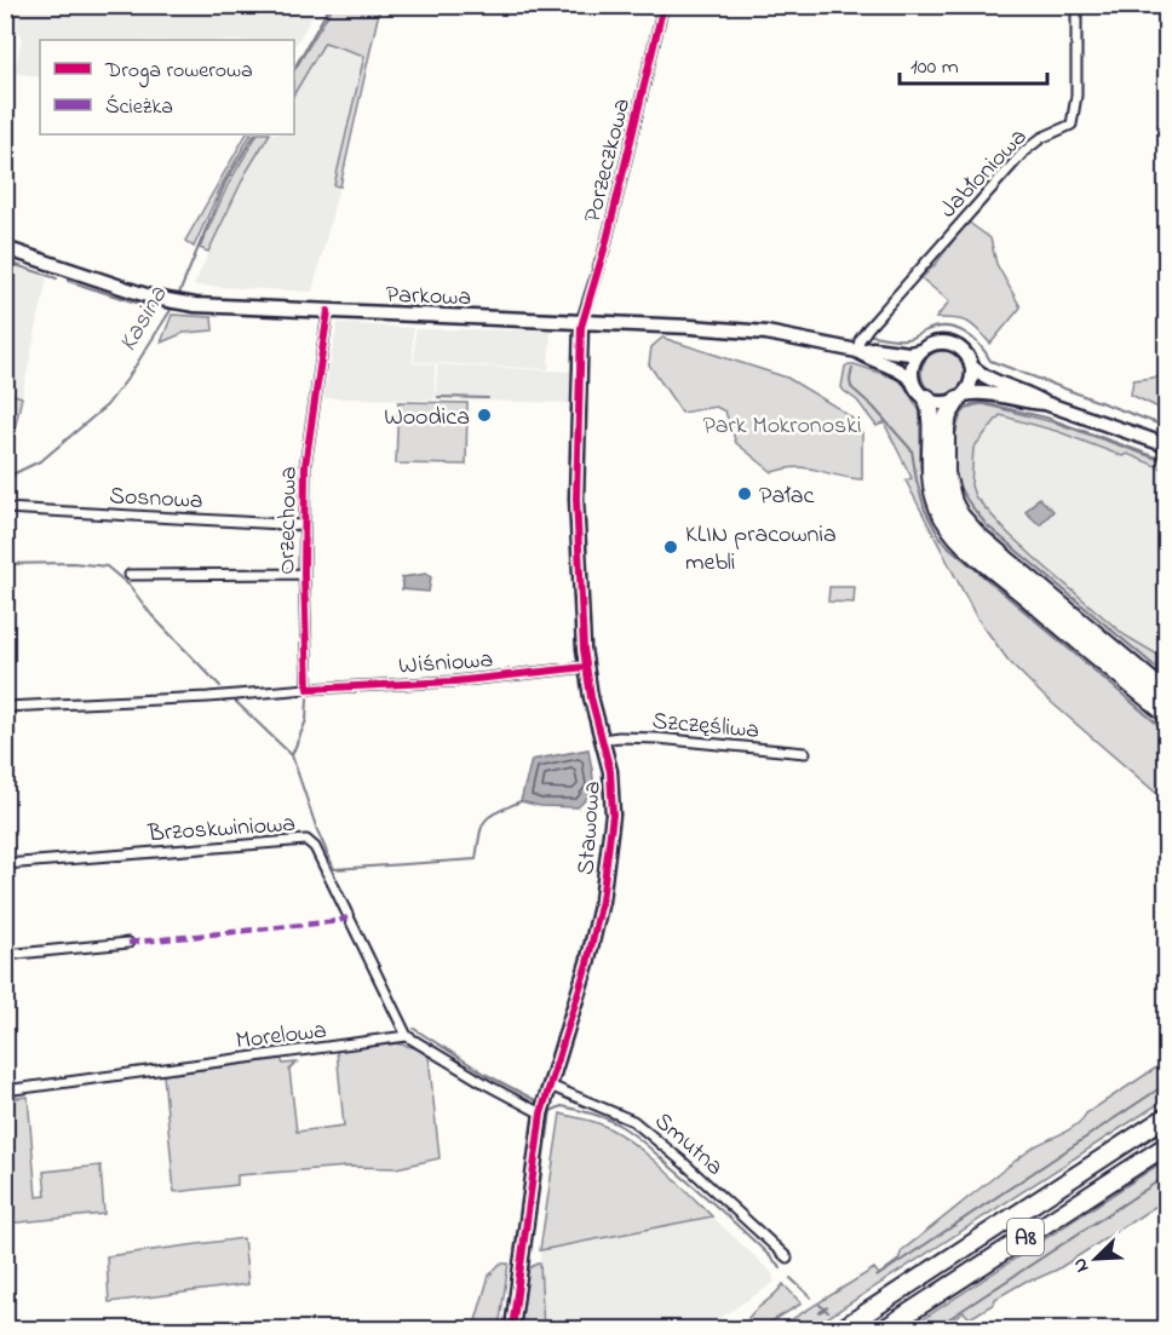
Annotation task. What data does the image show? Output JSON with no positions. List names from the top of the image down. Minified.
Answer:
{"streets":{"highway":["A8"],"main road":["Parkowa","Stawowa"],"street":["Porzeczkowa","Jabłoniowa","Sosnowa","Orzechowa","Wiśniowa","Szczęśliwa","Brzoskwiniowa","Morelowa","Smutna"]},"crossings":[["Porzeczkowa","Parkowa"],["Porzeczkowa","Stawowa"],["Jabłoniowa","Parkowa"],["Parkowa","Orzechowa"],["Parkowa","Stawowa"],["Sosnowa","Orzechowa"],["Orzechowa","Wiśniowa"],["Wiśniowa","Stawowa"],["Szczęśliwa","Stawowa"],["Brzoskwiniowa","Morelowa"],["Stawowa","Smutna"]],"water":["Kasina"],"parks":["Park Mokronoski"],"places":["Woodica","Pałac","KLIN pracownia mebli"],"legend":["Droga rowerowa","Ścieżka"],"scale_bar":"100 m","north":"bottom left"}
